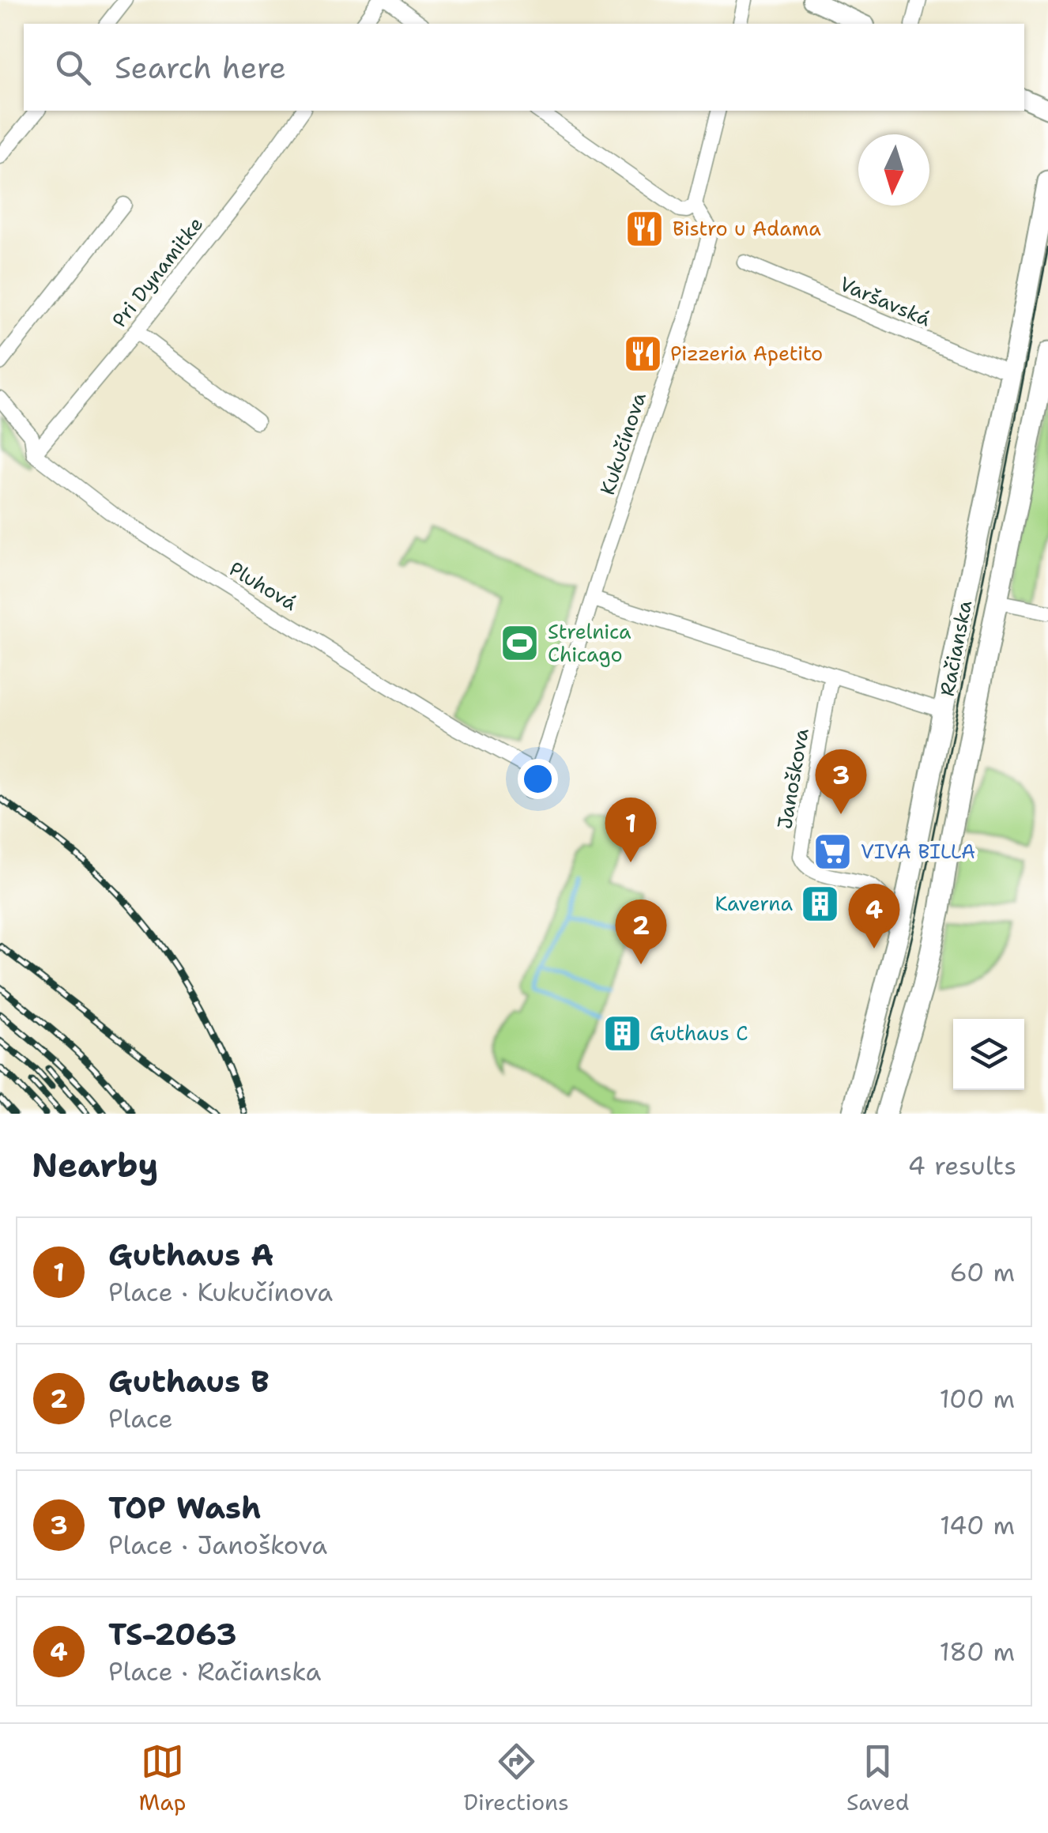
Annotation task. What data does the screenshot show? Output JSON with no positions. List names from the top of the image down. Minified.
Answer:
{"streets":{"main road":["Račianska"],"street":["Pri Dynamitke","Varšavská","Kukučínova","Pluhová","Janoškova"]},"crossings":[["Pri Dynamitke","Pluhová"],["Varšavská","Račianska"],["Kukučínova","Pluhová"],["Račianska","Janoškova"]],"places":{"restaurant":["Bistro u Adama","Pizzeria Apetito"],"sports":["Strelnica Chicago"],"supermarket":["VIVA BILLA"],"building":["Kaverna","Guthaus C"]},"north":"bottom","page":{"search":"Search here","pins":["3","1","4","2"],"heading":["Nearby","4 results"],"list":[{"mark":"1","name":"Guthaus A","note":"Place · Kukučínova","value":"60 m"},{"mark":"2","name":"Guthaus B","note":"Place","value":"100 m"},{"mark":"3","name":"TOP Wash","note":"Place · Janoškova","value":"140 m"},{"mark":"4","name":"TS-2063","note":"Place · Račianska","value":"180 m"}],"nav":["Map","Directions","Saved"]}}
